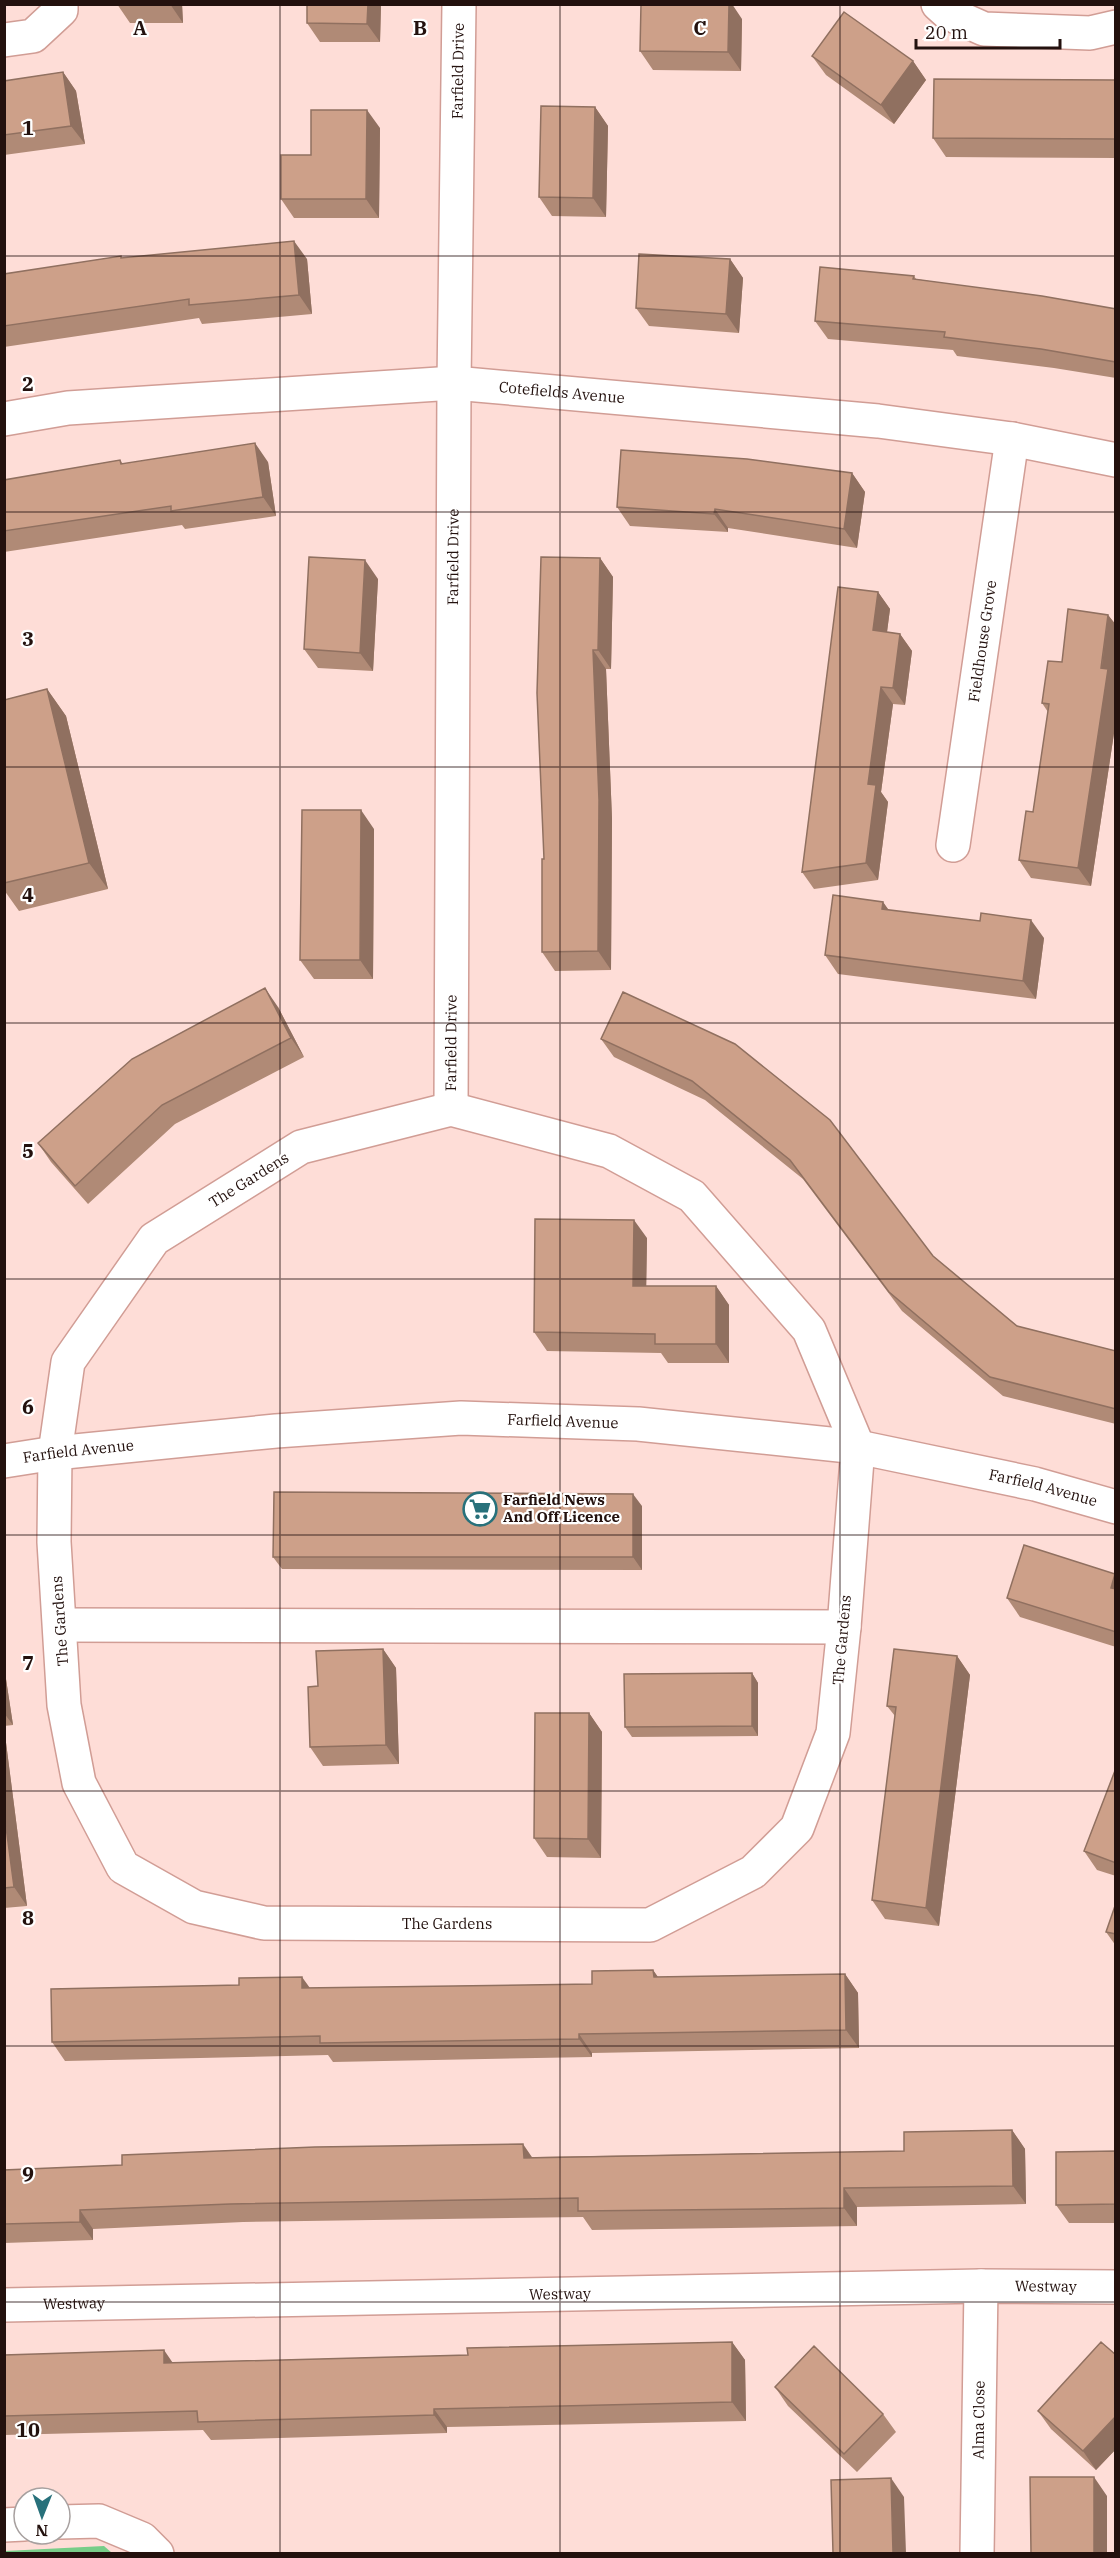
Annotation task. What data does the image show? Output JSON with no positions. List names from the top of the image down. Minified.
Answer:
{"streets":{"street":["Farfield Drive","Cotefields Avenue","Fieldhouse Grove","The Gardens","Farfield Avenue","Westway","Alma Close"]},"crossings":[["Farfield Drive","Cotefields Avenue"],["Farfield Drive","The Gardens"],["Cotefields Avenue","Fieldhouse Grove"],["The Gardens","Farfield Avenue"],["Westway","Alma Close"]],"places":{"supermarket":["Farfield News And Off Licence"]},"scale_bar":"20 m","north":"bottom","grid":{"columns":["A","B","C"],"rows":["1","2","3","4","5","6","7","8","9","10"]}}
